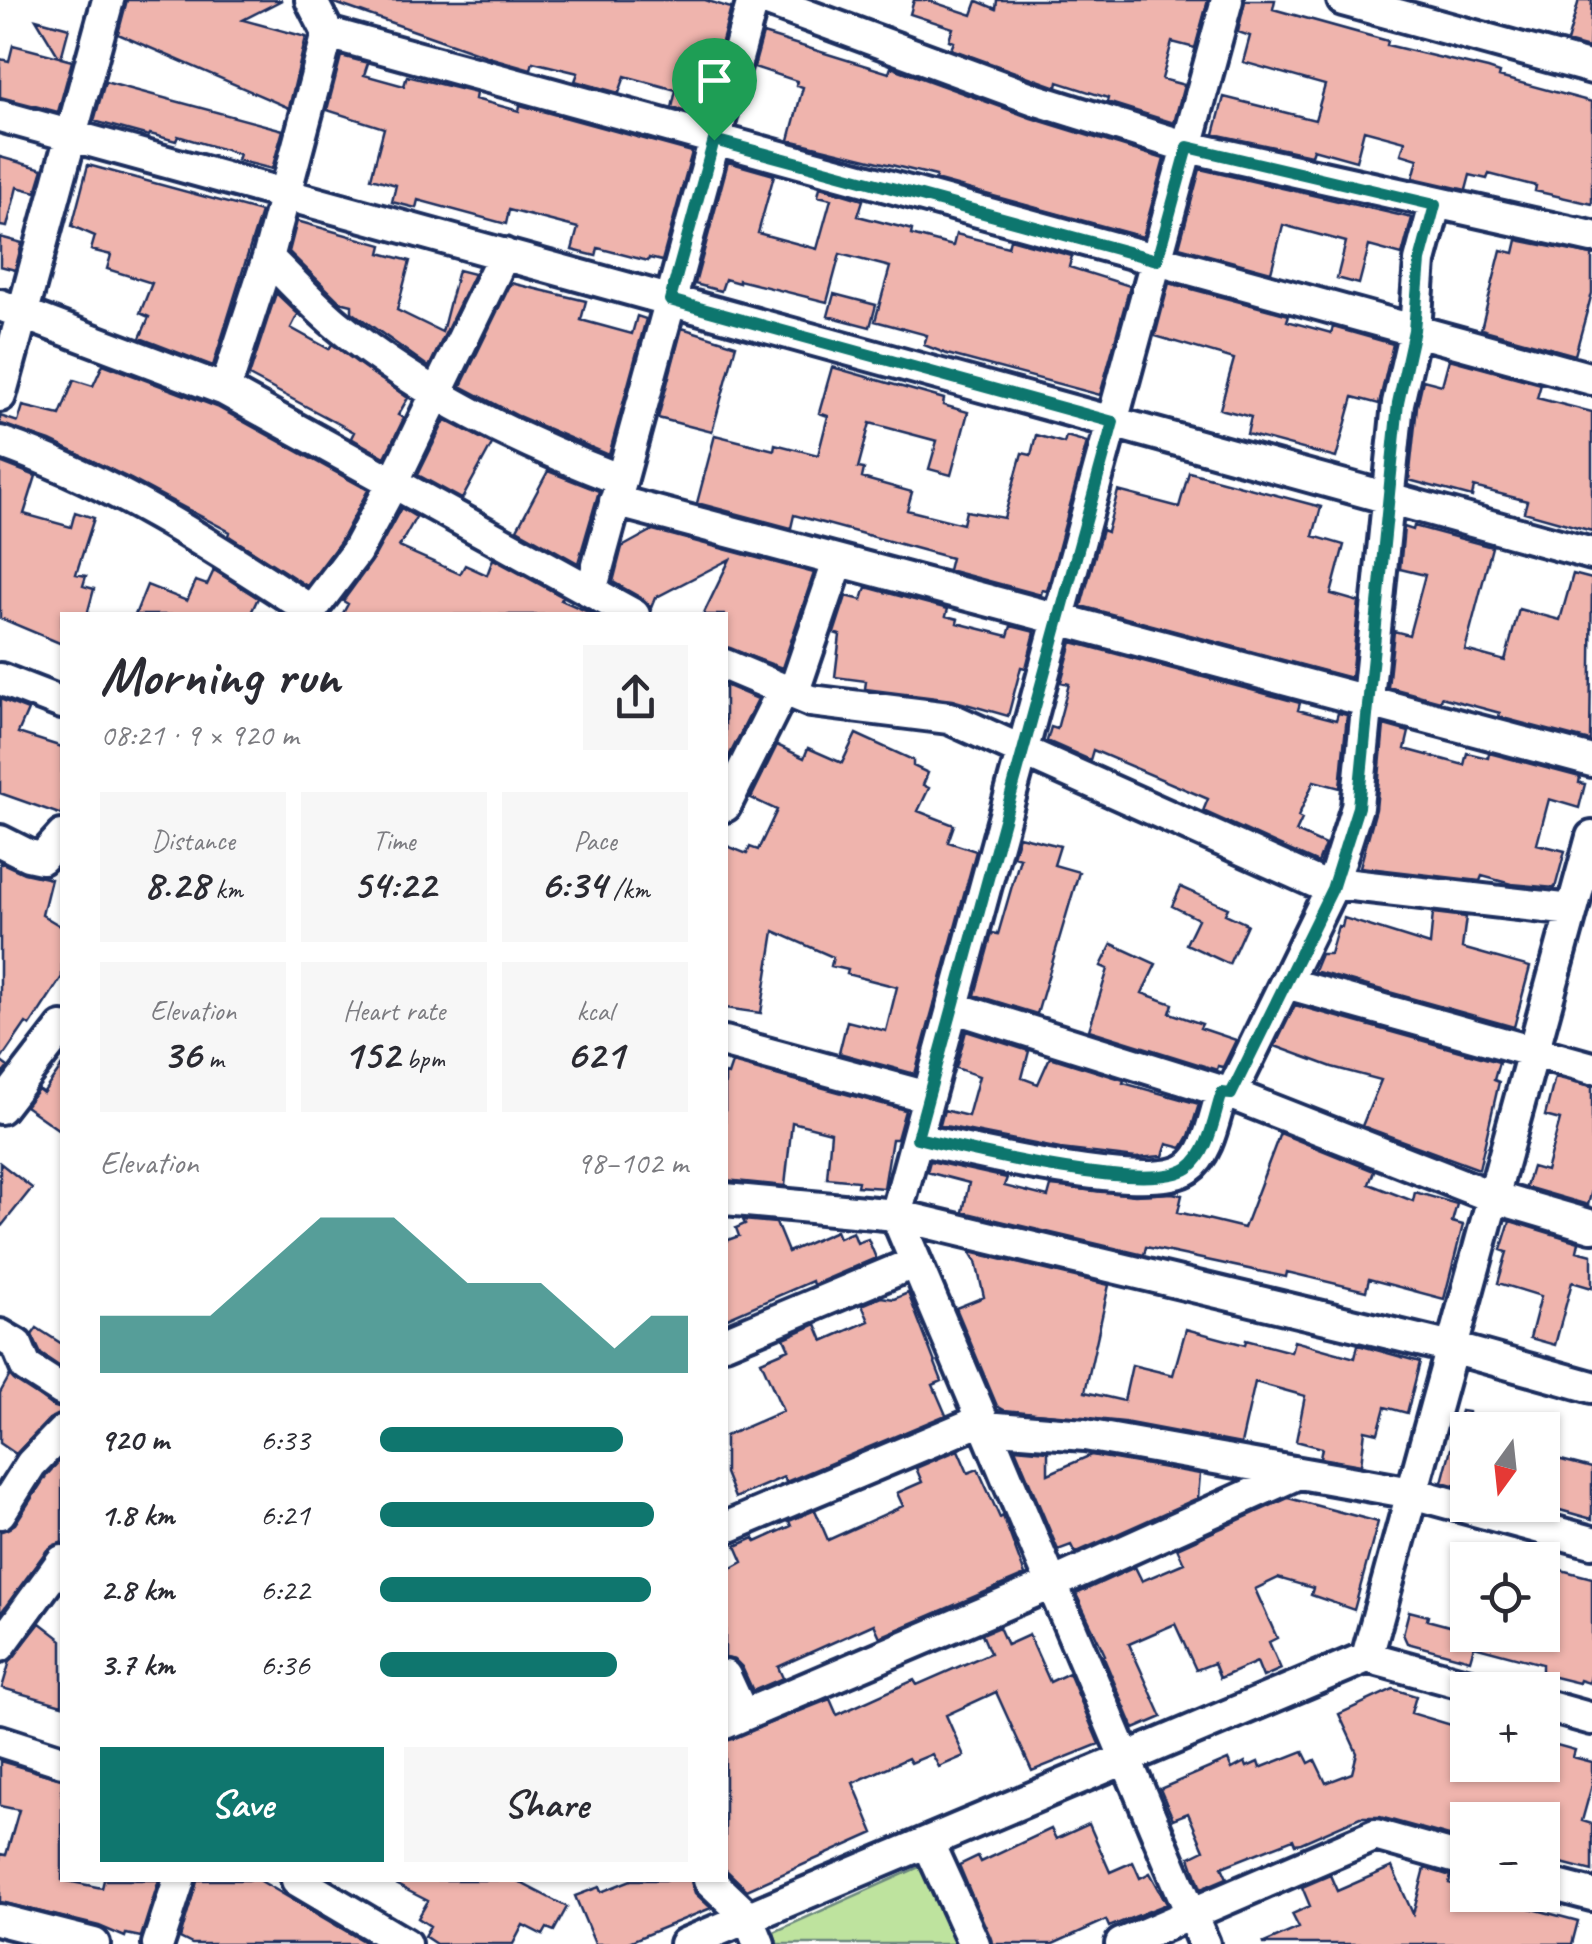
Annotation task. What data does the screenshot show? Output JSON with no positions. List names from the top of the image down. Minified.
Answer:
{"north":"bottom","page":{"heading":["Morning run","08:21 · 9 × 920 m"],"stats":[["Distance","8.28 km"],["Time","54:22"],["Pace","6:34 /km"],["Elevation","36 m"],["Heart rate","152 bpm"],["kcal","621"]],"chart":["Elevation","98–102 m"],"list":[{"name":"920 m","note":"6:33"},{"name":"1.8 km","note":"6:21"},{"name":"2.8 km","note":"6:22"},{"name":"3.7 km","note":"6:36"}],"map_buttons":["+","−"],"buttons":["Save","Share"]}}
